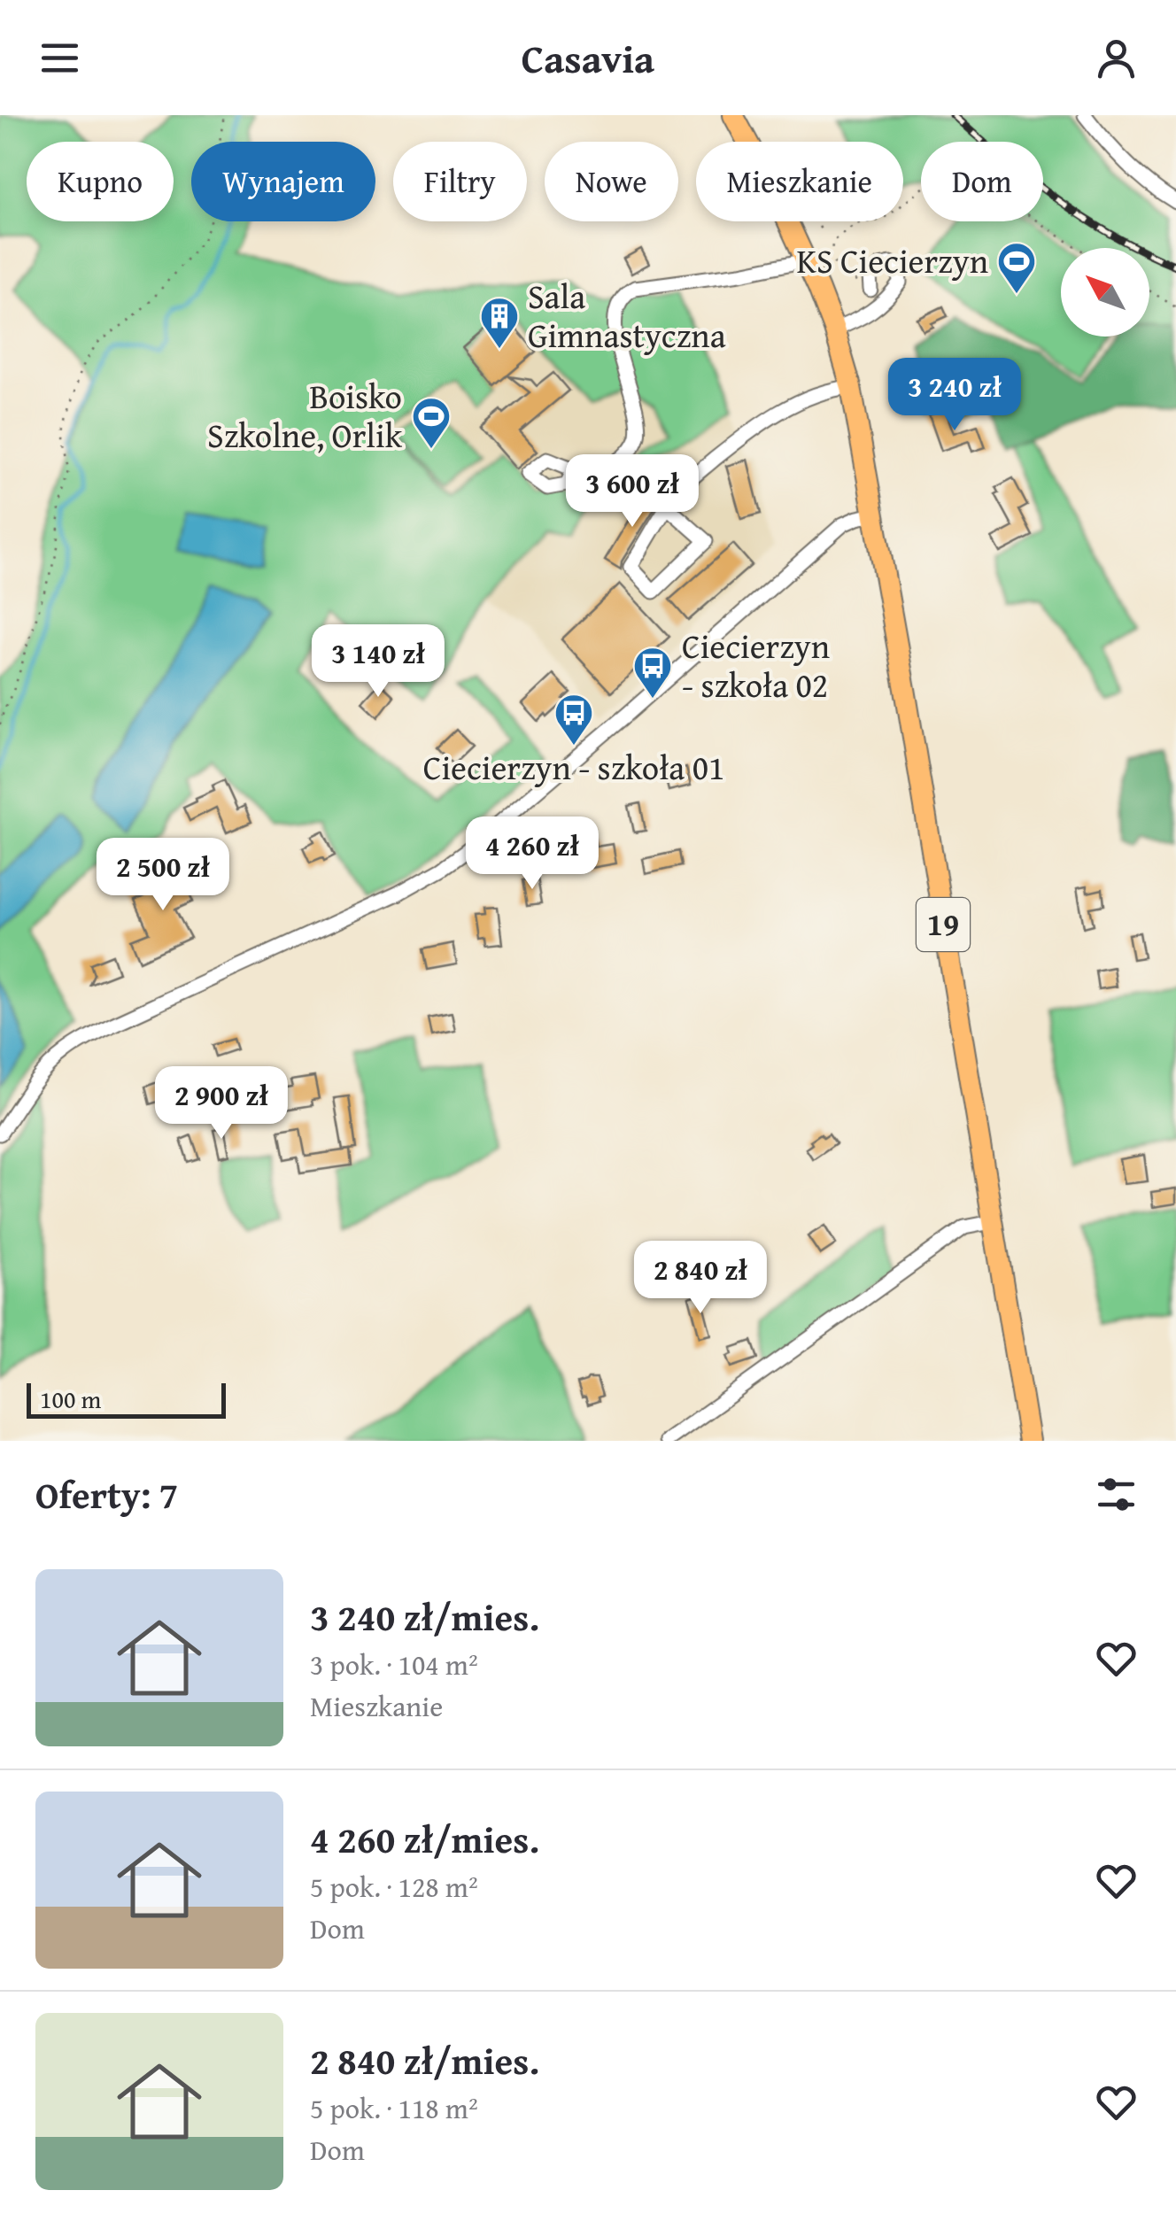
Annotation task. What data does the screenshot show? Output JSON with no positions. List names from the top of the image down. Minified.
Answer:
{"streets":{"highway":["19"]},"places":{"sports":["KS Ciecierzyn","Boisko Szkolne, Orlik"],"building":["Sala Gimnastyczna"],"bus stop":["Ciecierzyn - szkoła 02","Ciecierzyn - szkoła 01"]},"scale_bar":"100 m","north":"top left","page":{"header":"Casavia","chip":["Kupno","Wynajem","Filtry","Nowe","Mieszkanie","Dom"],"price":["3 240 zł","3 600 zł","3 140 zł","4 260 zł","2 500 zł","2 900 zł","2 840 zł"],"scale":"100 m","heading":"Oferty: 7","list":[{"name":"3 240 zł/mies.","note":"3 pok. · 104 m² · Mieszkanie"},{"name":"4 260 zł/mies.","note":"5 pok. · 128 m² · Dom"},{"name":"2 840 zł/mies.","note":"5 pok. · 118 m² · Dom"}]}}
